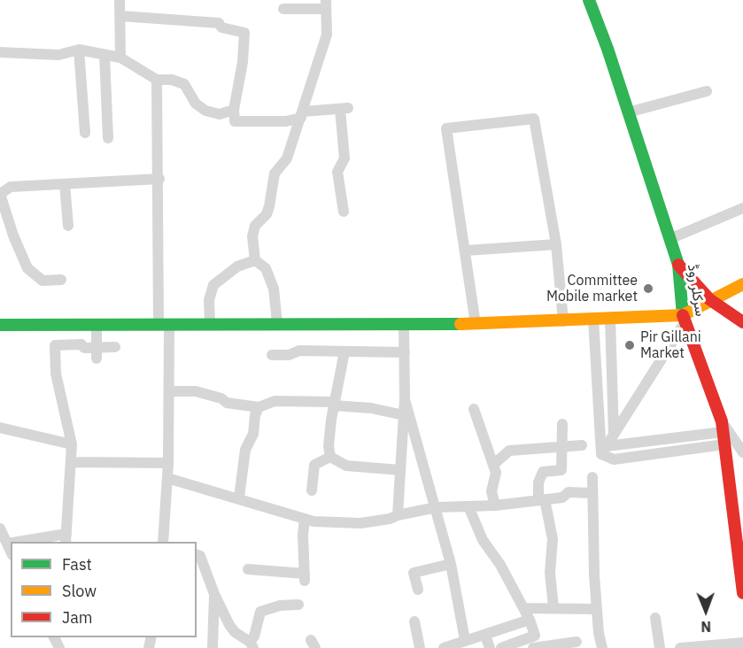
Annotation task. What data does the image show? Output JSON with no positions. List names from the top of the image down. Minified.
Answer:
{"streets":{"main road":["سرکلر روڈ"]},"places":["Committee Mobile market","Pir Gillani Market"],"legend":["Fast","Slow","Jam"],"north":"bottom"}
